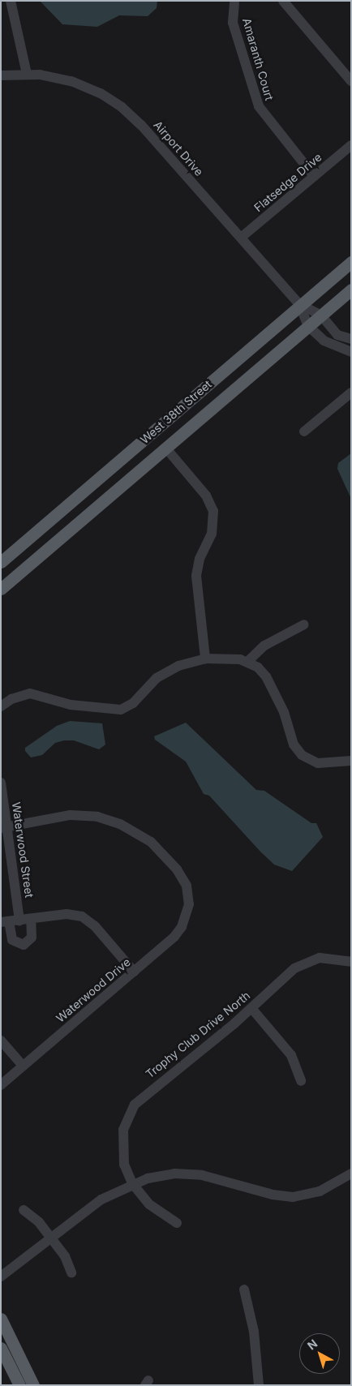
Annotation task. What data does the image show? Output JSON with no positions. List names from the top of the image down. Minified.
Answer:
{"streets":{"main road":["West 38th Street"],"street":["Amaranth Court","Airport Drive","Flatsedge Drive","Waterwood Street","Waterwood Drive","Trophy Club Drive North"]},"crossings":[["Amaranth Court","Flatsedge Drive"],["Airport Drive","Flatsedge Drive"],["Airport Drive","West 38th Street"],["Waterwood Street","Waterwood Drive"]],"north":"top left"}
